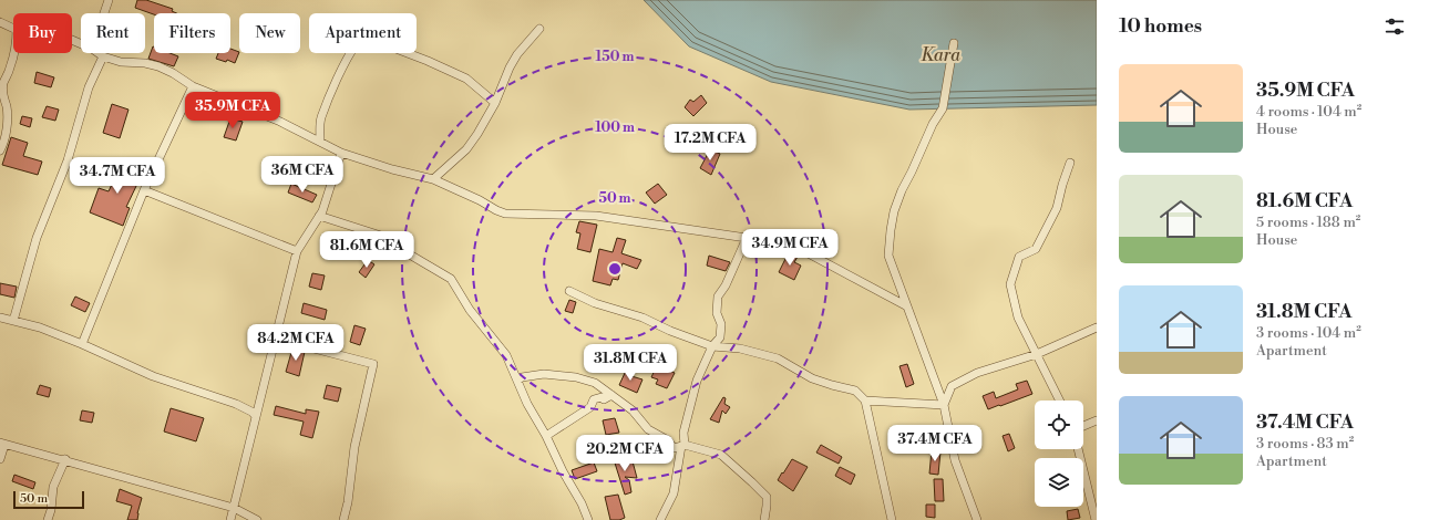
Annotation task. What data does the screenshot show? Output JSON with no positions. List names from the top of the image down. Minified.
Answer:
{"water":["Kara"],"scale_bar":"50 m","page":{"heading":"10 homes","chip":["Buy","Rent","Filters","New","Apartment"],"list":[{"name":"35.9M CFA","note":"4 rooms · 104 m² · House"},{"name":"81.6M CFA","note":"5 rooms · 188 m² · House"},{"name":"31.8M CFA","note":"3 rooms · 104 m² · Apartment"},{"name":"37.4M CFA","note":"3 rooms · 83 m² · Apartment"}],"price":["35.9M CFA","17.2M CFA","36M CFA","34.7M CFA","34.9M CFA","81.6M CFA","84.2M CFA","31.8M CFA","37.4M CFA","20.2M CFA"],"scale":"50 m"},"rings":["150 m","100 m","50 m"]}
